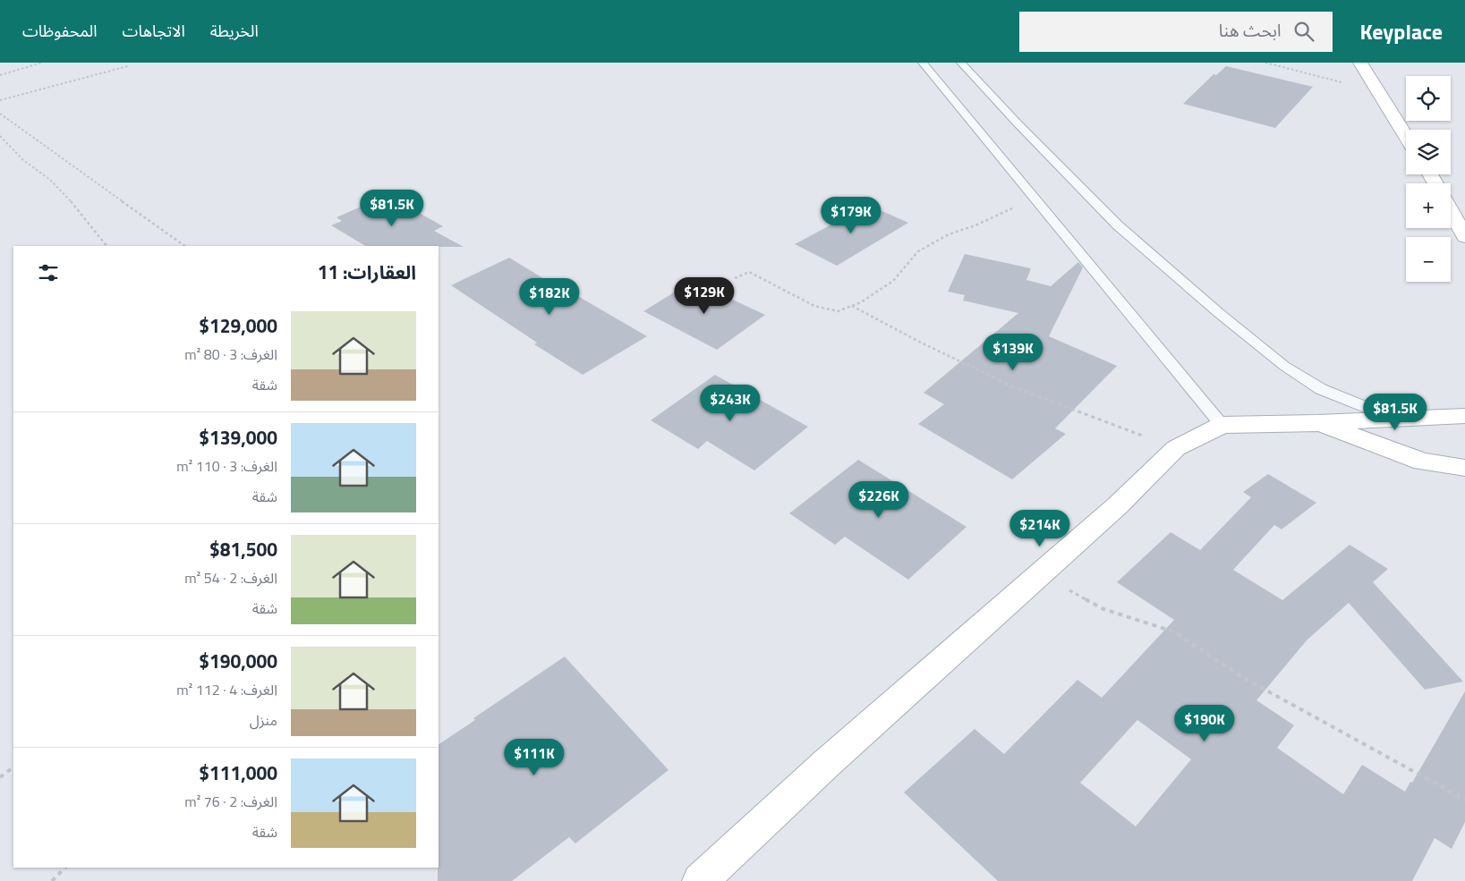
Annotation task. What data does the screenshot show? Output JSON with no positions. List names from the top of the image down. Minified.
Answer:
{"page":{"header":"Keyplace","search":"ابحث هنا","nav":["الخريطة","الاتجاهات","المحفوظات"],"map_buttons":["+","−"],"price":["$81.5K","$179K","$129K","$182K","$139K","$243K","$81.5K","$226K","$214K","$190K","$111K"],"heading":"العقارات: 11","list":[{"name":"$129,000","note":"الغرف: 3 · 80 m² · شقة"},{"name":"$139,000","note":"الغرف: 3 · 110 m² · شقة"},{"name":"$81,500","note":"الغرف: 2 · 54 m² · شقة"},{"name":"$190,000","note":"الغرف: 4 · 112 m² · منزل"},{"name":"$111,000","note":"الغرف: 2 · 76 m² · شقة"}]}}
